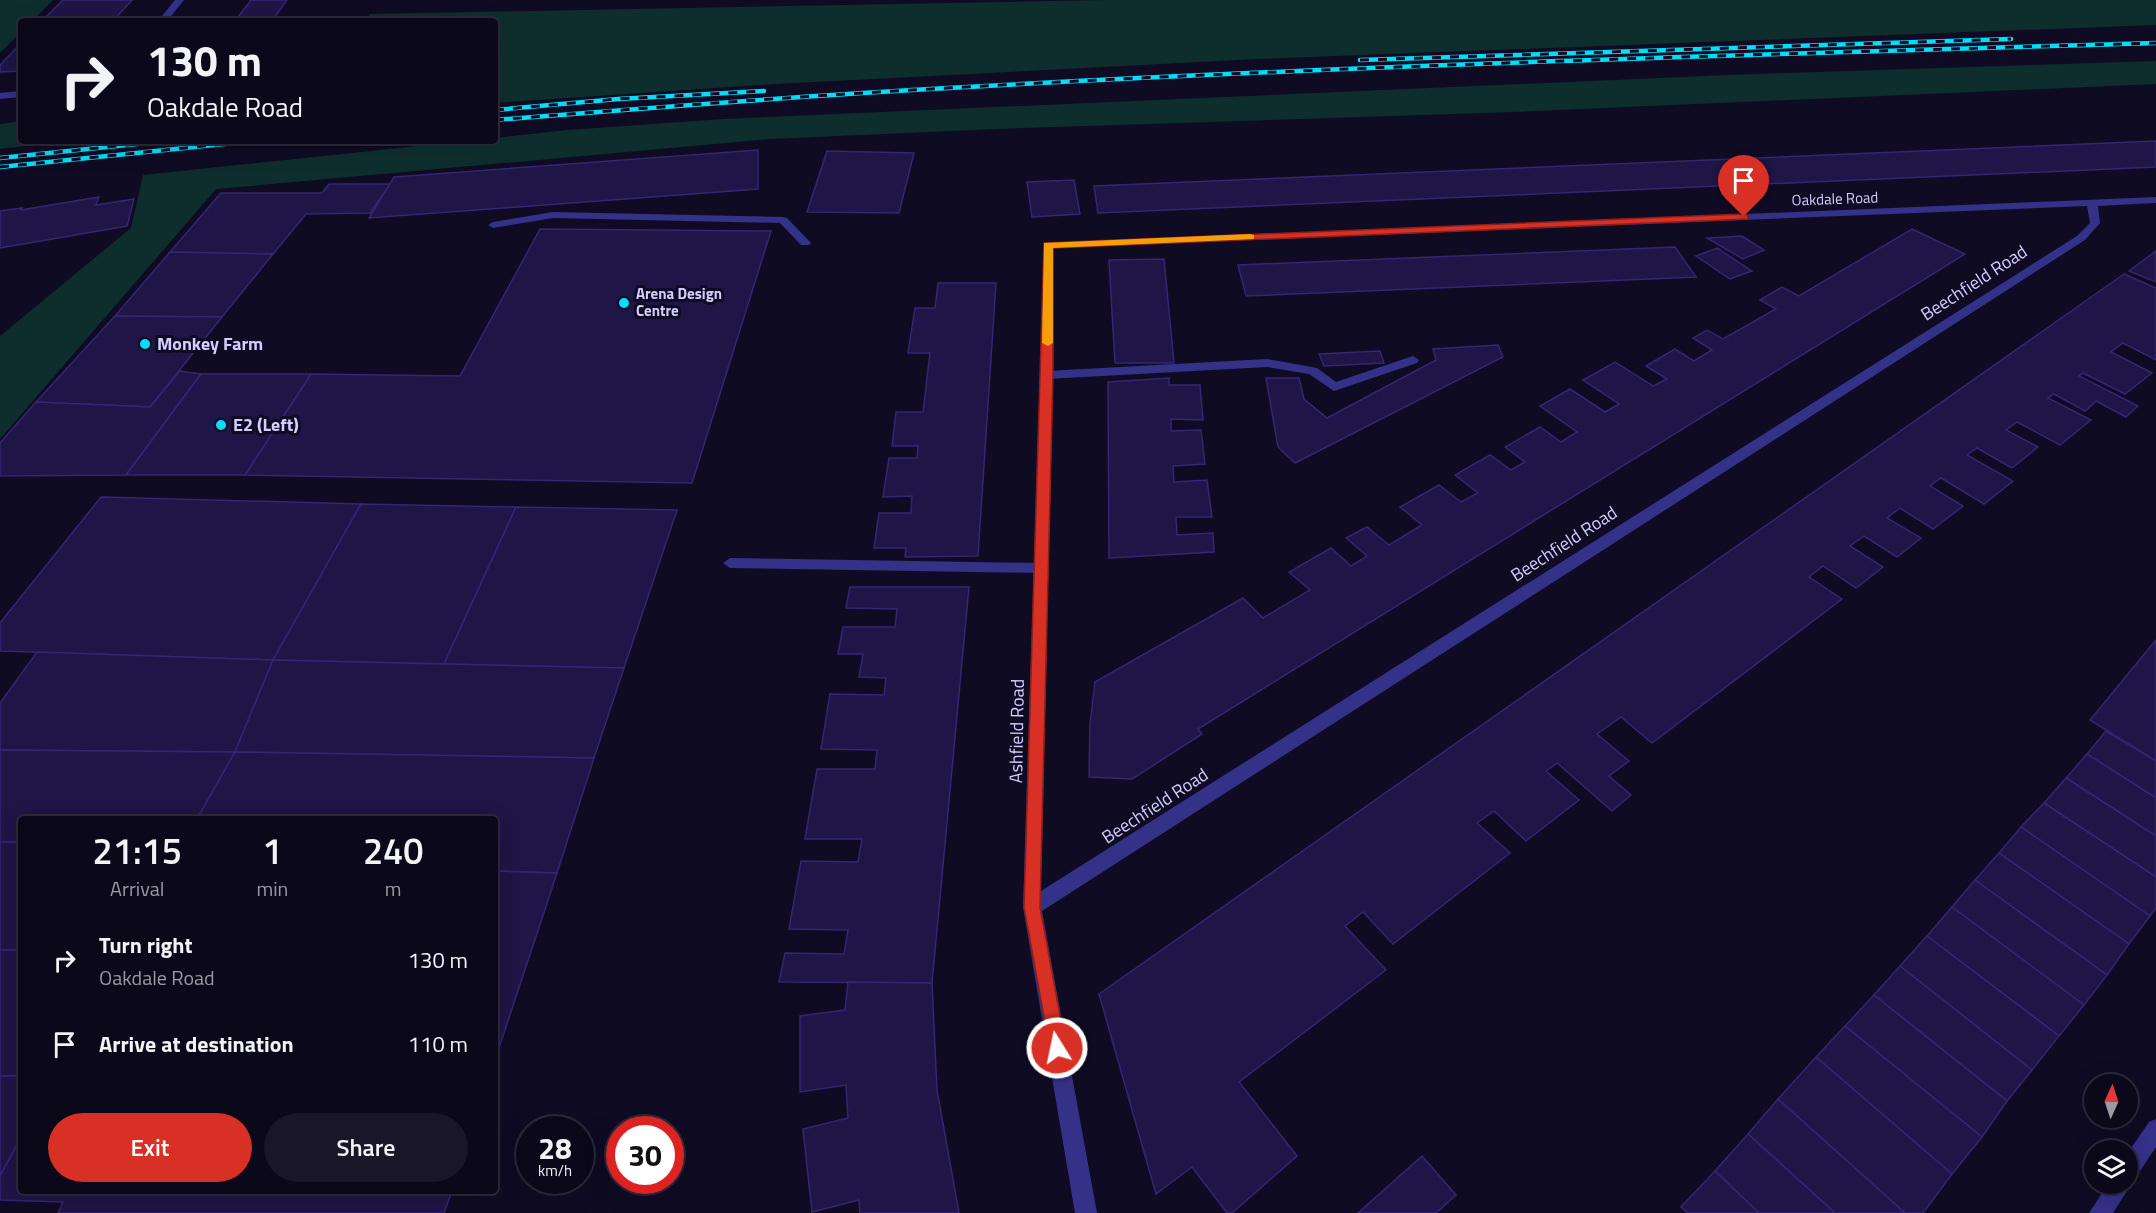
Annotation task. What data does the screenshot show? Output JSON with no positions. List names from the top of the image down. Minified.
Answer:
{"streets":{"street":["Oakdale Road","Beechfield Road","Ashfield Road"]},"crossings":[["Oakdale Road","Beechfield Road"],["Oakdale Road","Ashfield Road"],["Beechfield Road","Ashfield Road"]],"places":["Arena Design Centre","Monkey Farm","E2 (Left)"],"north":"top","page":{"turn":["130 m","Oakdale Road"],"eta":["21:15","Arrival","1","min","240","m"],"list":[{"name":"Turn right","note":"Oakdale Road","value":"130 m"},{"name":"Arrive at destination","value":"110 m"}],"buttons":["Exit","Share"],"speed":"28 km/h","limit":"30"}}
